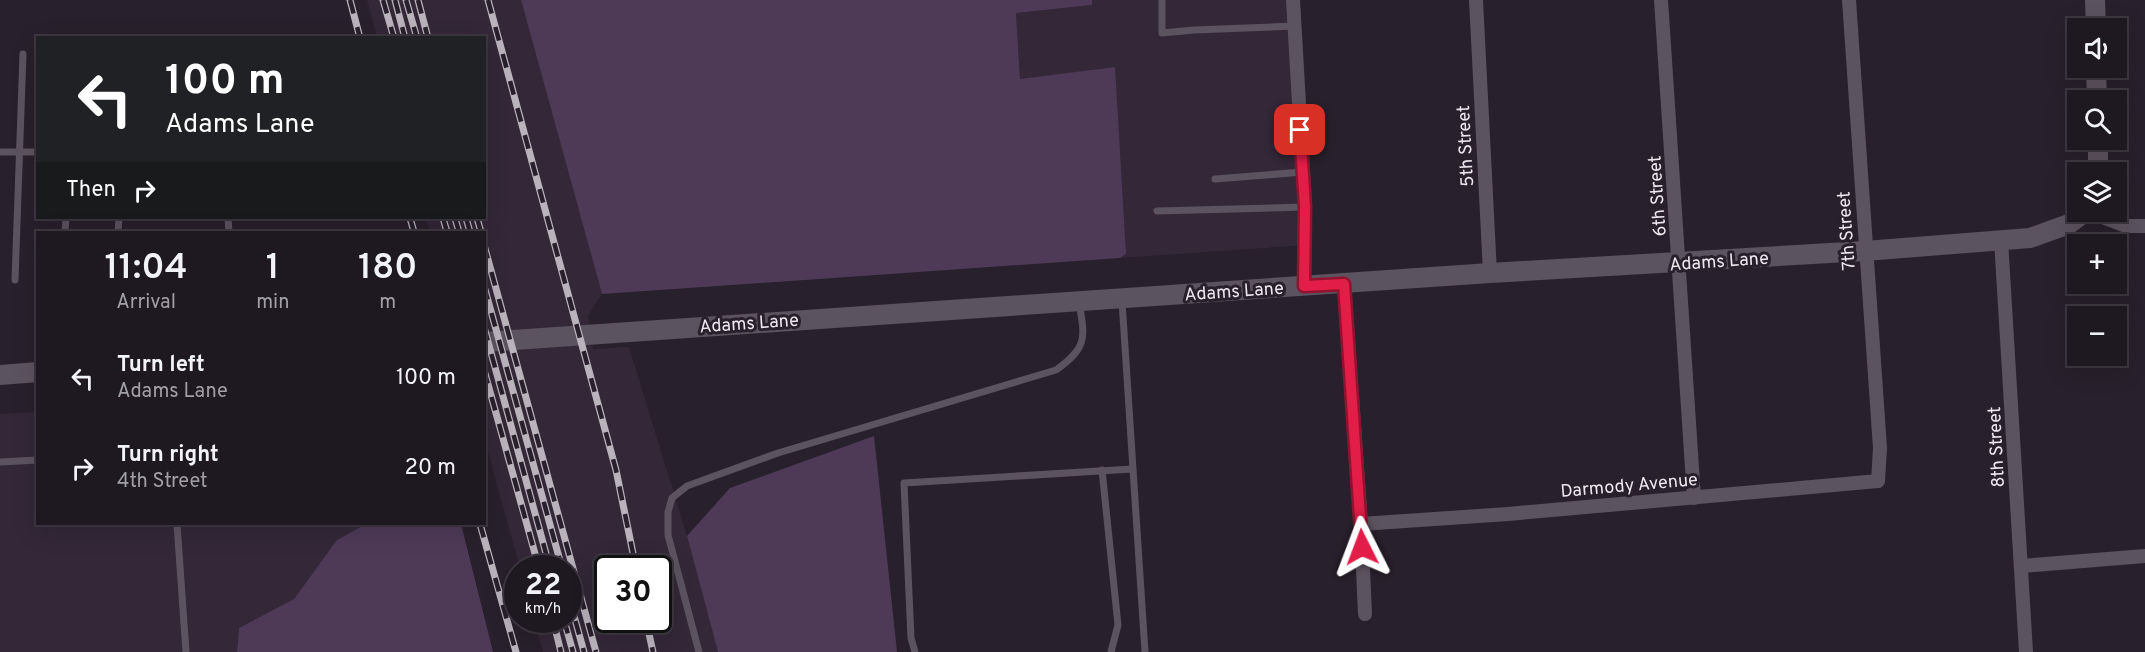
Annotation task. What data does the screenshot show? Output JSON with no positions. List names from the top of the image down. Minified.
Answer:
{"streets":{"street":["5th Street","6th Street","7th Street","Adams Lane","8th Street","Darmody Avenue"]},"crossings":[["5th Street","Adams Lane"],["6th Street","Adams Lane"],["6th Street","Darmody Avenue"],["7th Street","Adams Lane"],["7th Street","Darmody Avenue"],["Adams Lane","8th Street"]],"page":{"map_buttons":["+","−"],"turn":["100 m","Adams Lane"],"then":"Then","eta":["11:04","Arrival","1","min","180","m"],"list":[{"name":"Turn left","note":"Adams Lane","value":"100 m"},{"name":"Turn right","note":"4th Street","value":"20 m"}],"speed":"22 km/h","limit":"30"}}
